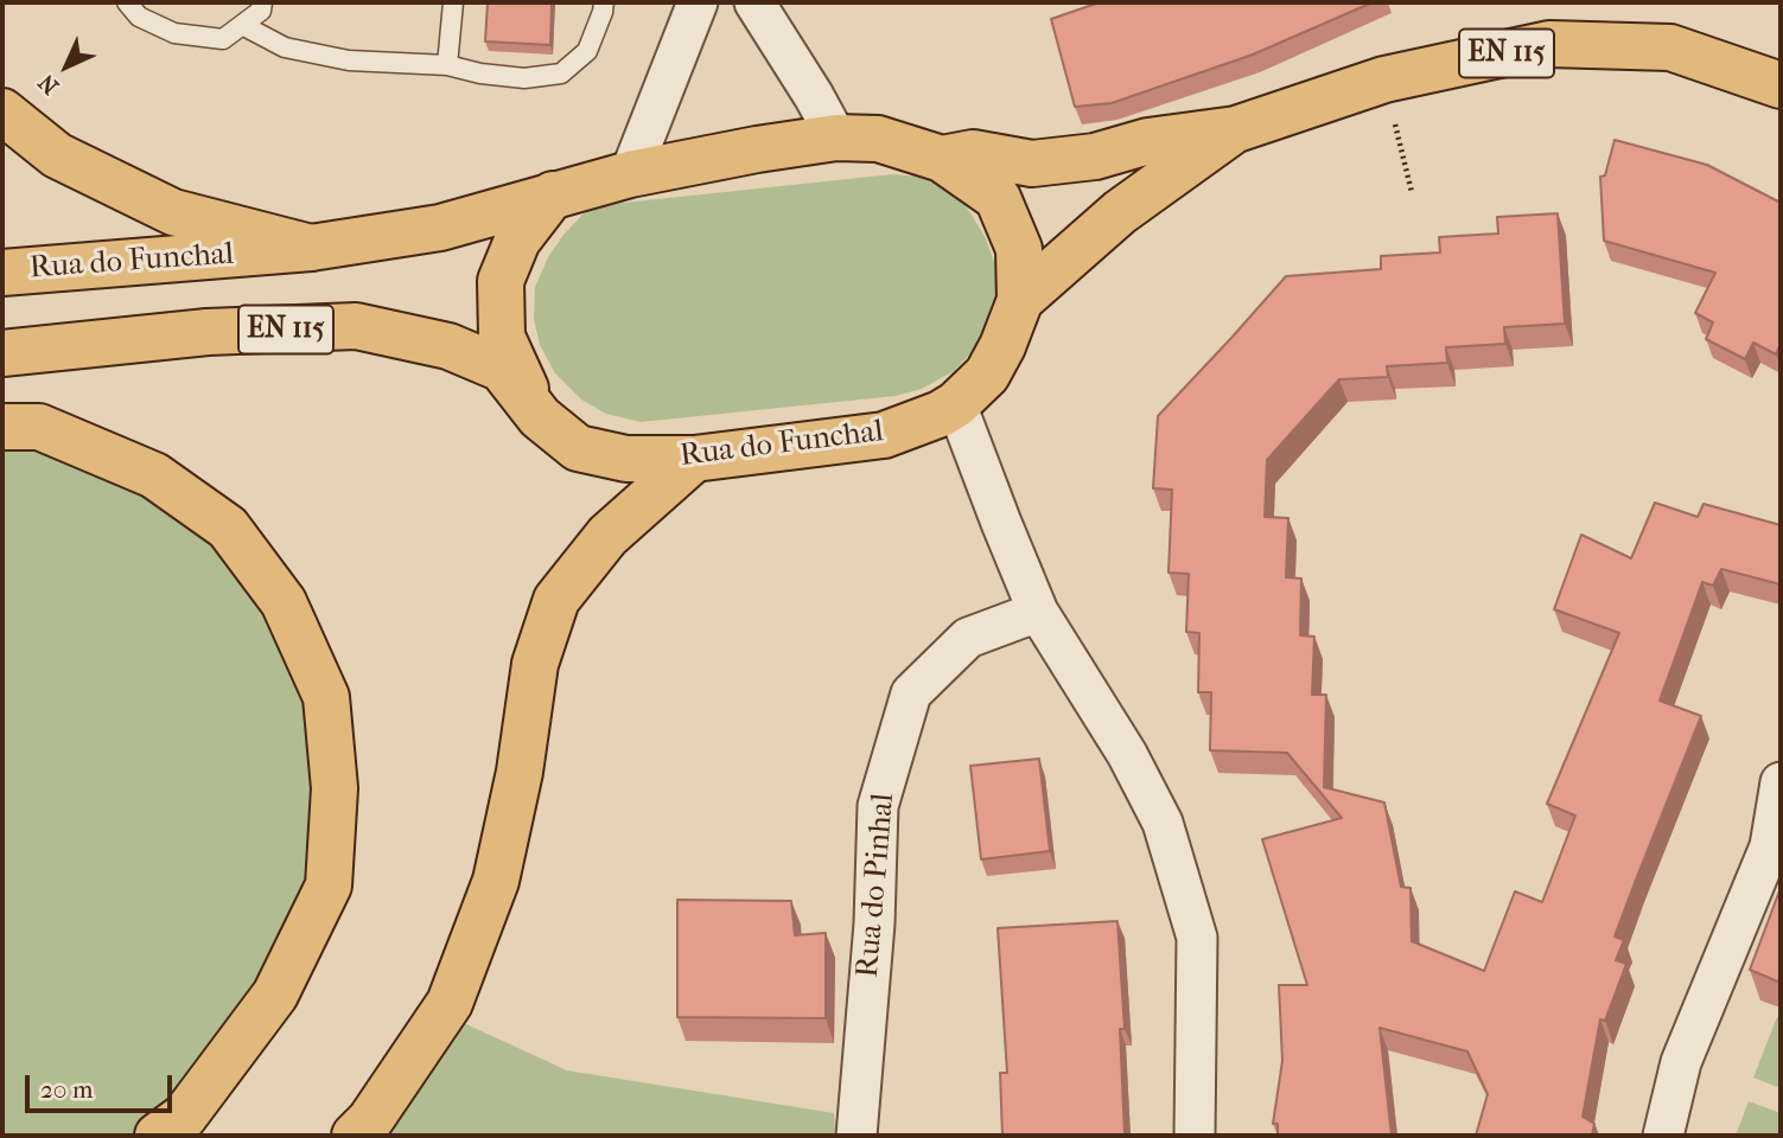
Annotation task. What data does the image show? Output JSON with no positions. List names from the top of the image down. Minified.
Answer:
{"streets":{"main road":["EN 115","Rua do Funchal"],"street":["Rua do Pinhal"]},"scale_bar":"20 m","north":"bottom left"}
